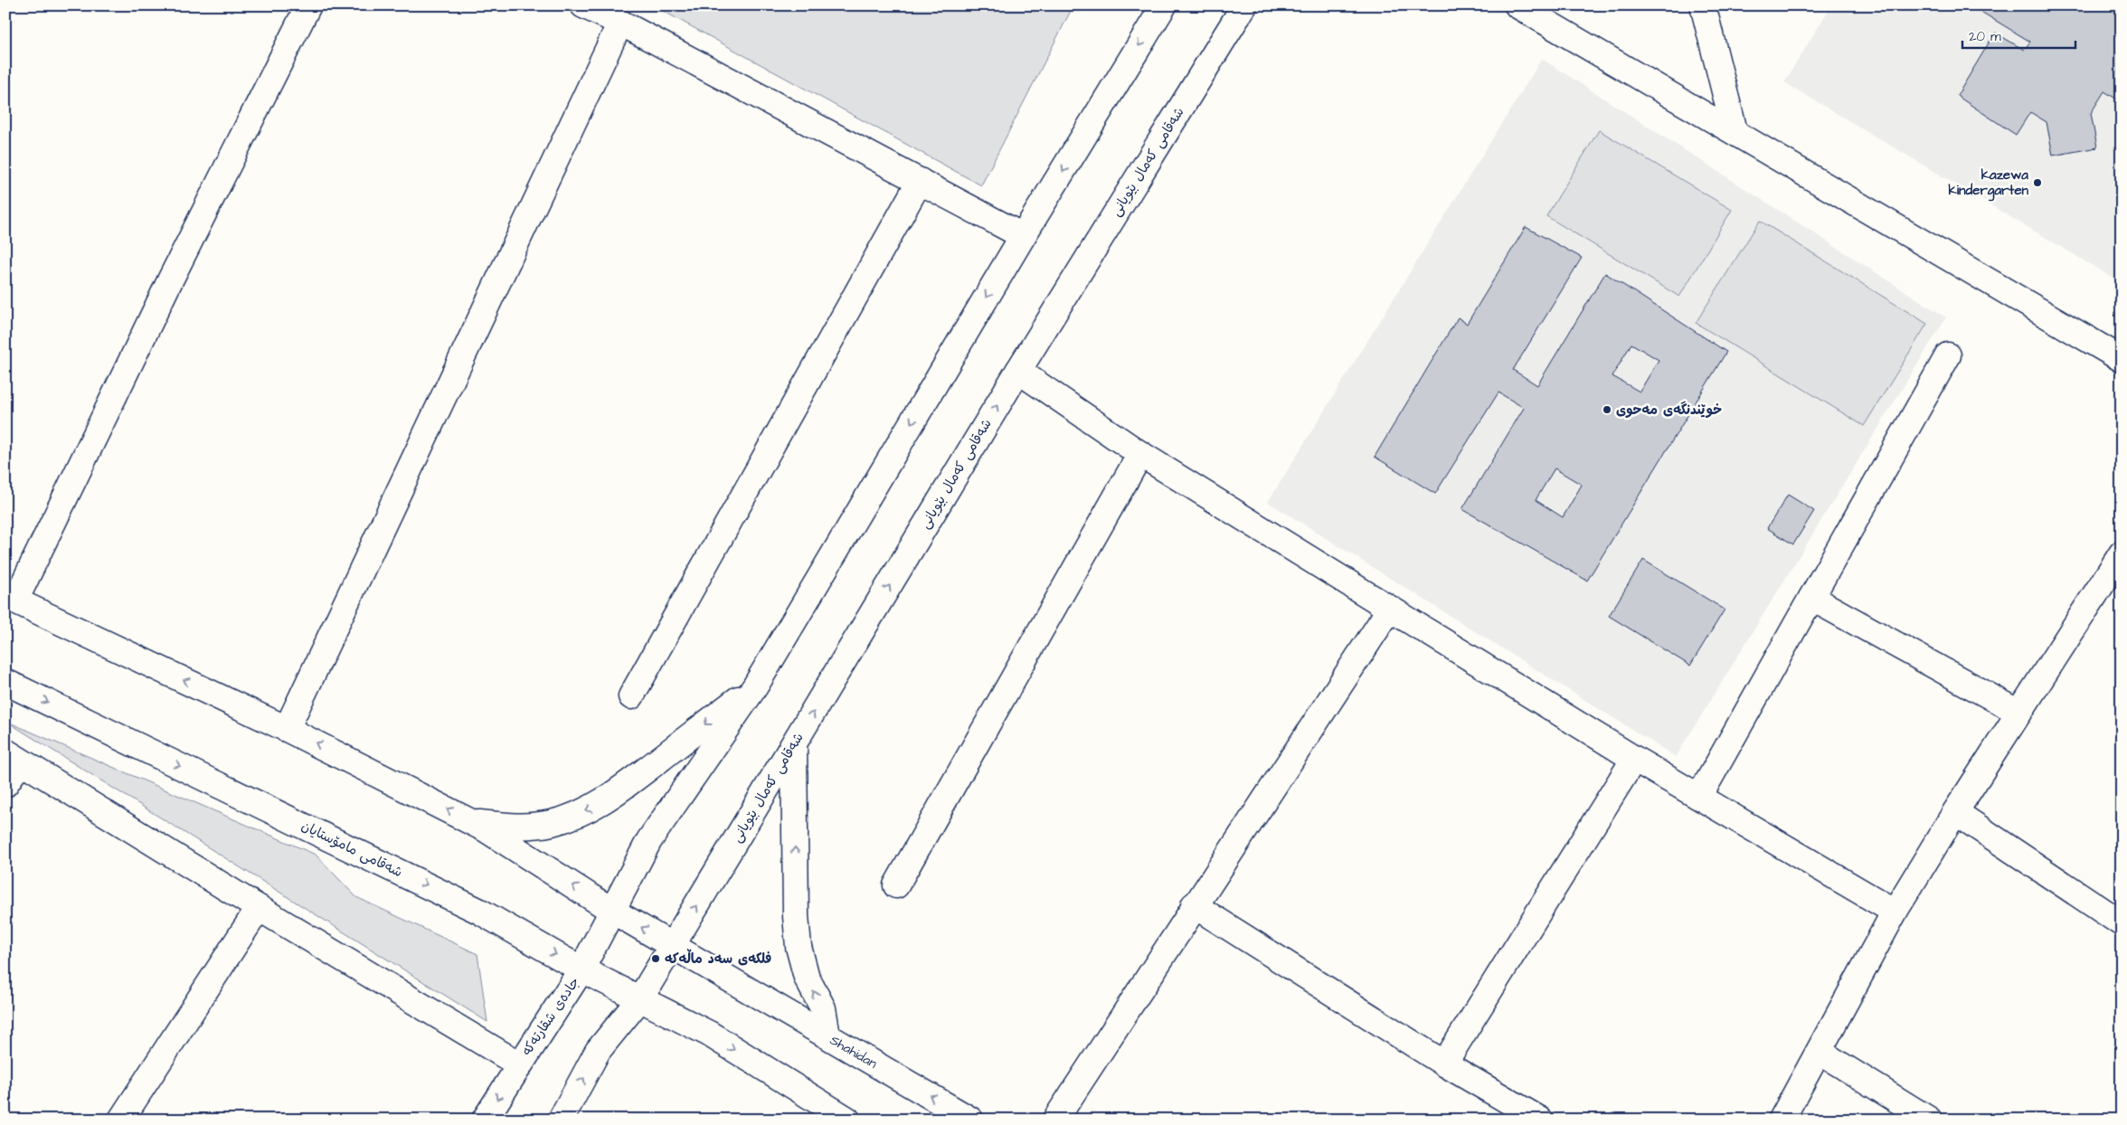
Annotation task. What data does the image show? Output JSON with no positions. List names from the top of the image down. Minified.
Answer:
{"streets":{"street":["شەقامی کەمال بێویانی","شەقامی مامۆستایان","جادەی شقارتەکە","Shahidan"]},"crossings":[["شەقامی کەمال بێویانی","Shahidan"],["شەقامی مامۆستایان","جادەی شقارتەکە"],["جادەی شقارتەکە","Shahidan"]],"one_way":["Shahidan"],"places":["kazewa kindergarten","خوێندنگەی مەحوی","فلکەی سەد ماڵەکە"],"scale_bar":"20 m"}
